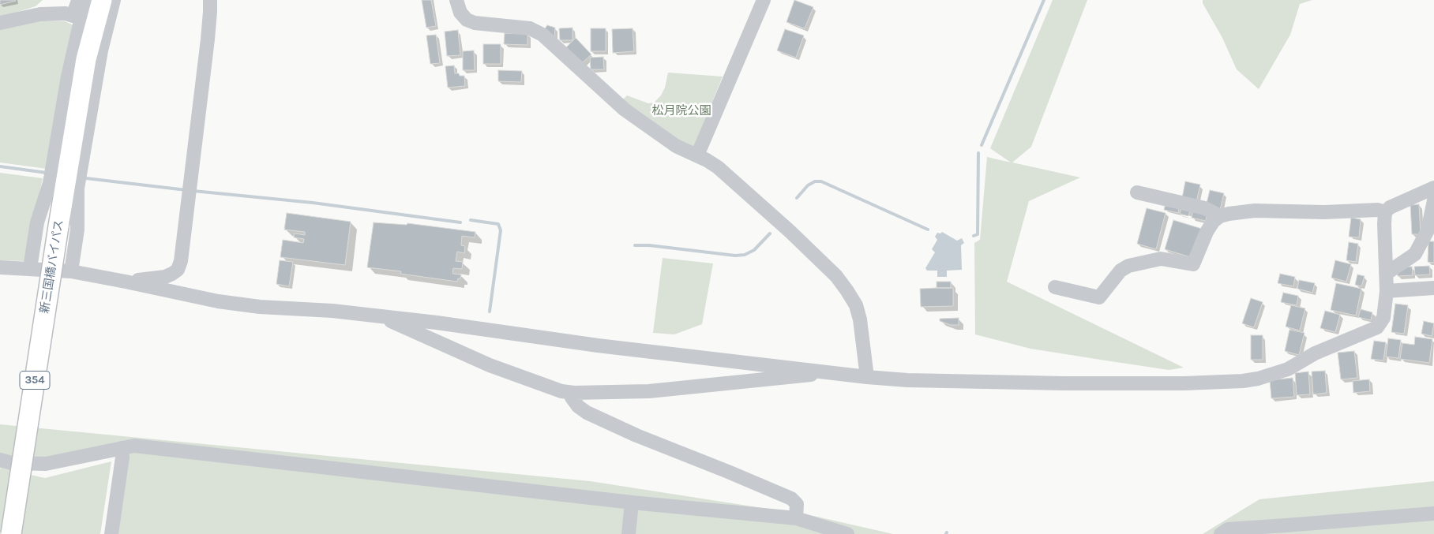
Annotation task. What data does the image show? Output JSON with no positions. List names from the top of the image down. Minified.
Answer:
{"streets":{"highway":["新三国橋バイパス","354"]},"parks":["松月院公園"]}
